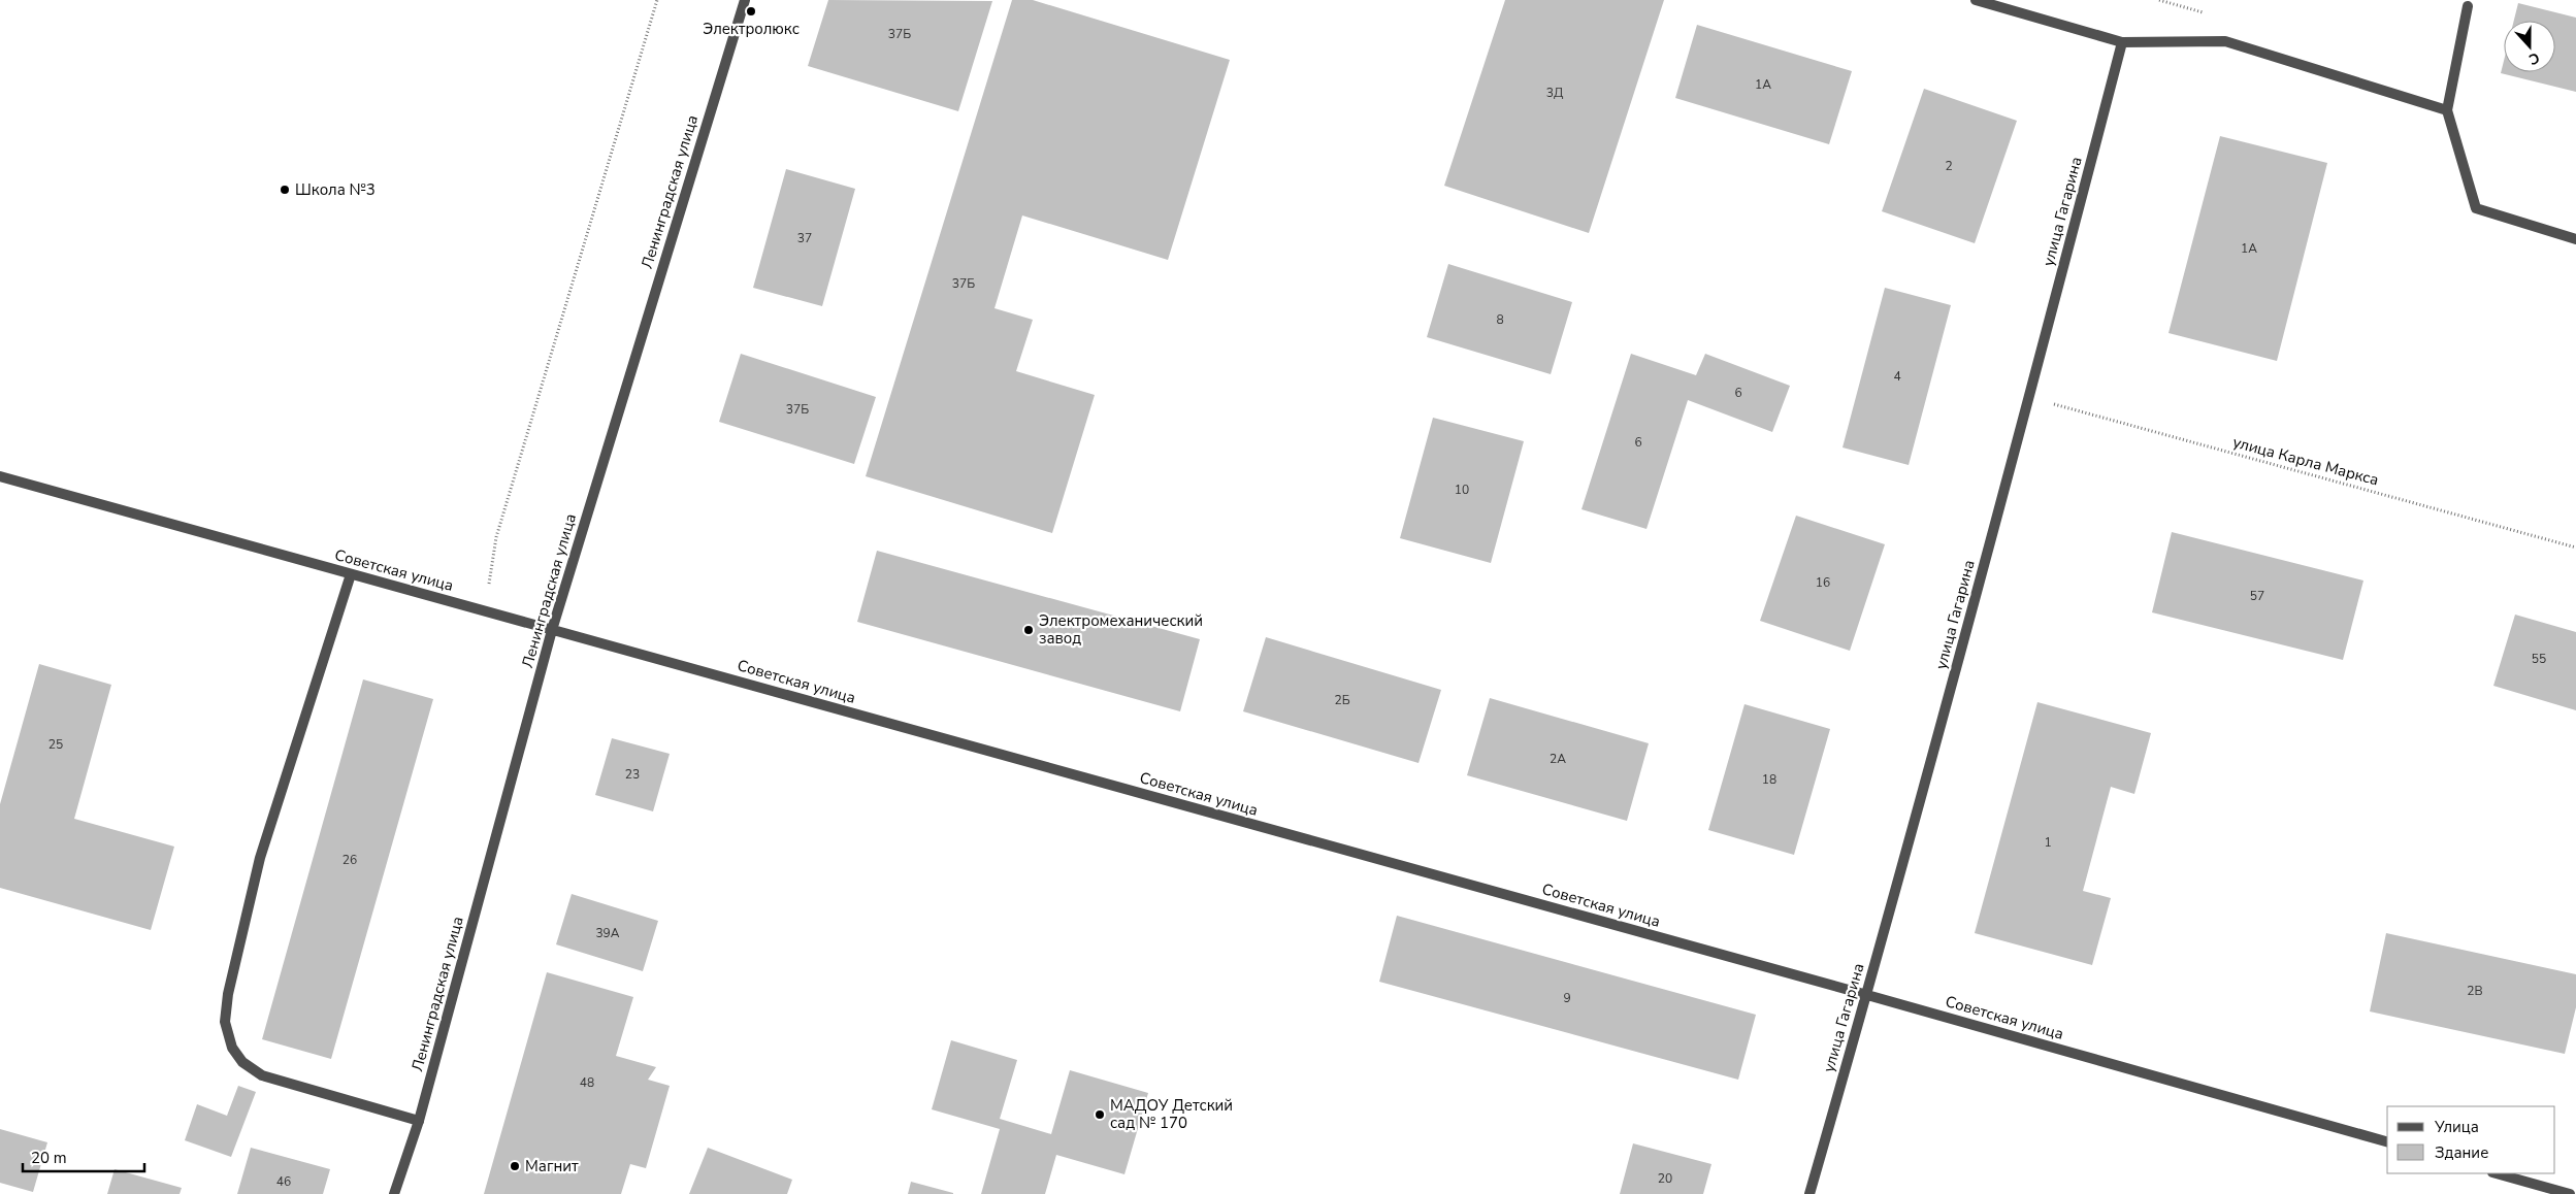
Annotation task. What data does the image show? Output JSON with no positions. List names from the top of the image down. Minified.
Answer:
{"streets":{"street":["Ленинградская улица","улица Гагарина","Советская улица"],"path":["улица Карла Маркса"]},"crossings":[["Ленинградская улица","Советская улица"],["улица Гагарина","улица Карла Маркса"],["улица Гагарина","Советская улица"]],"places":["Электролюкс","Школа №3","Электромеханический завод","МАДОУ Детский сад № 170","Магнит"],"house_numbers":["37Б","1А","3Д","2","37","1А","37Б","8","4","6","37Б","6","10","16","57","55","2Б","25","2А","23","18","1","26","39А","2В","9","48","20","46"],"legend":["Улица","Здание"],"scale_bar":"20 m","north":"bottom"}
